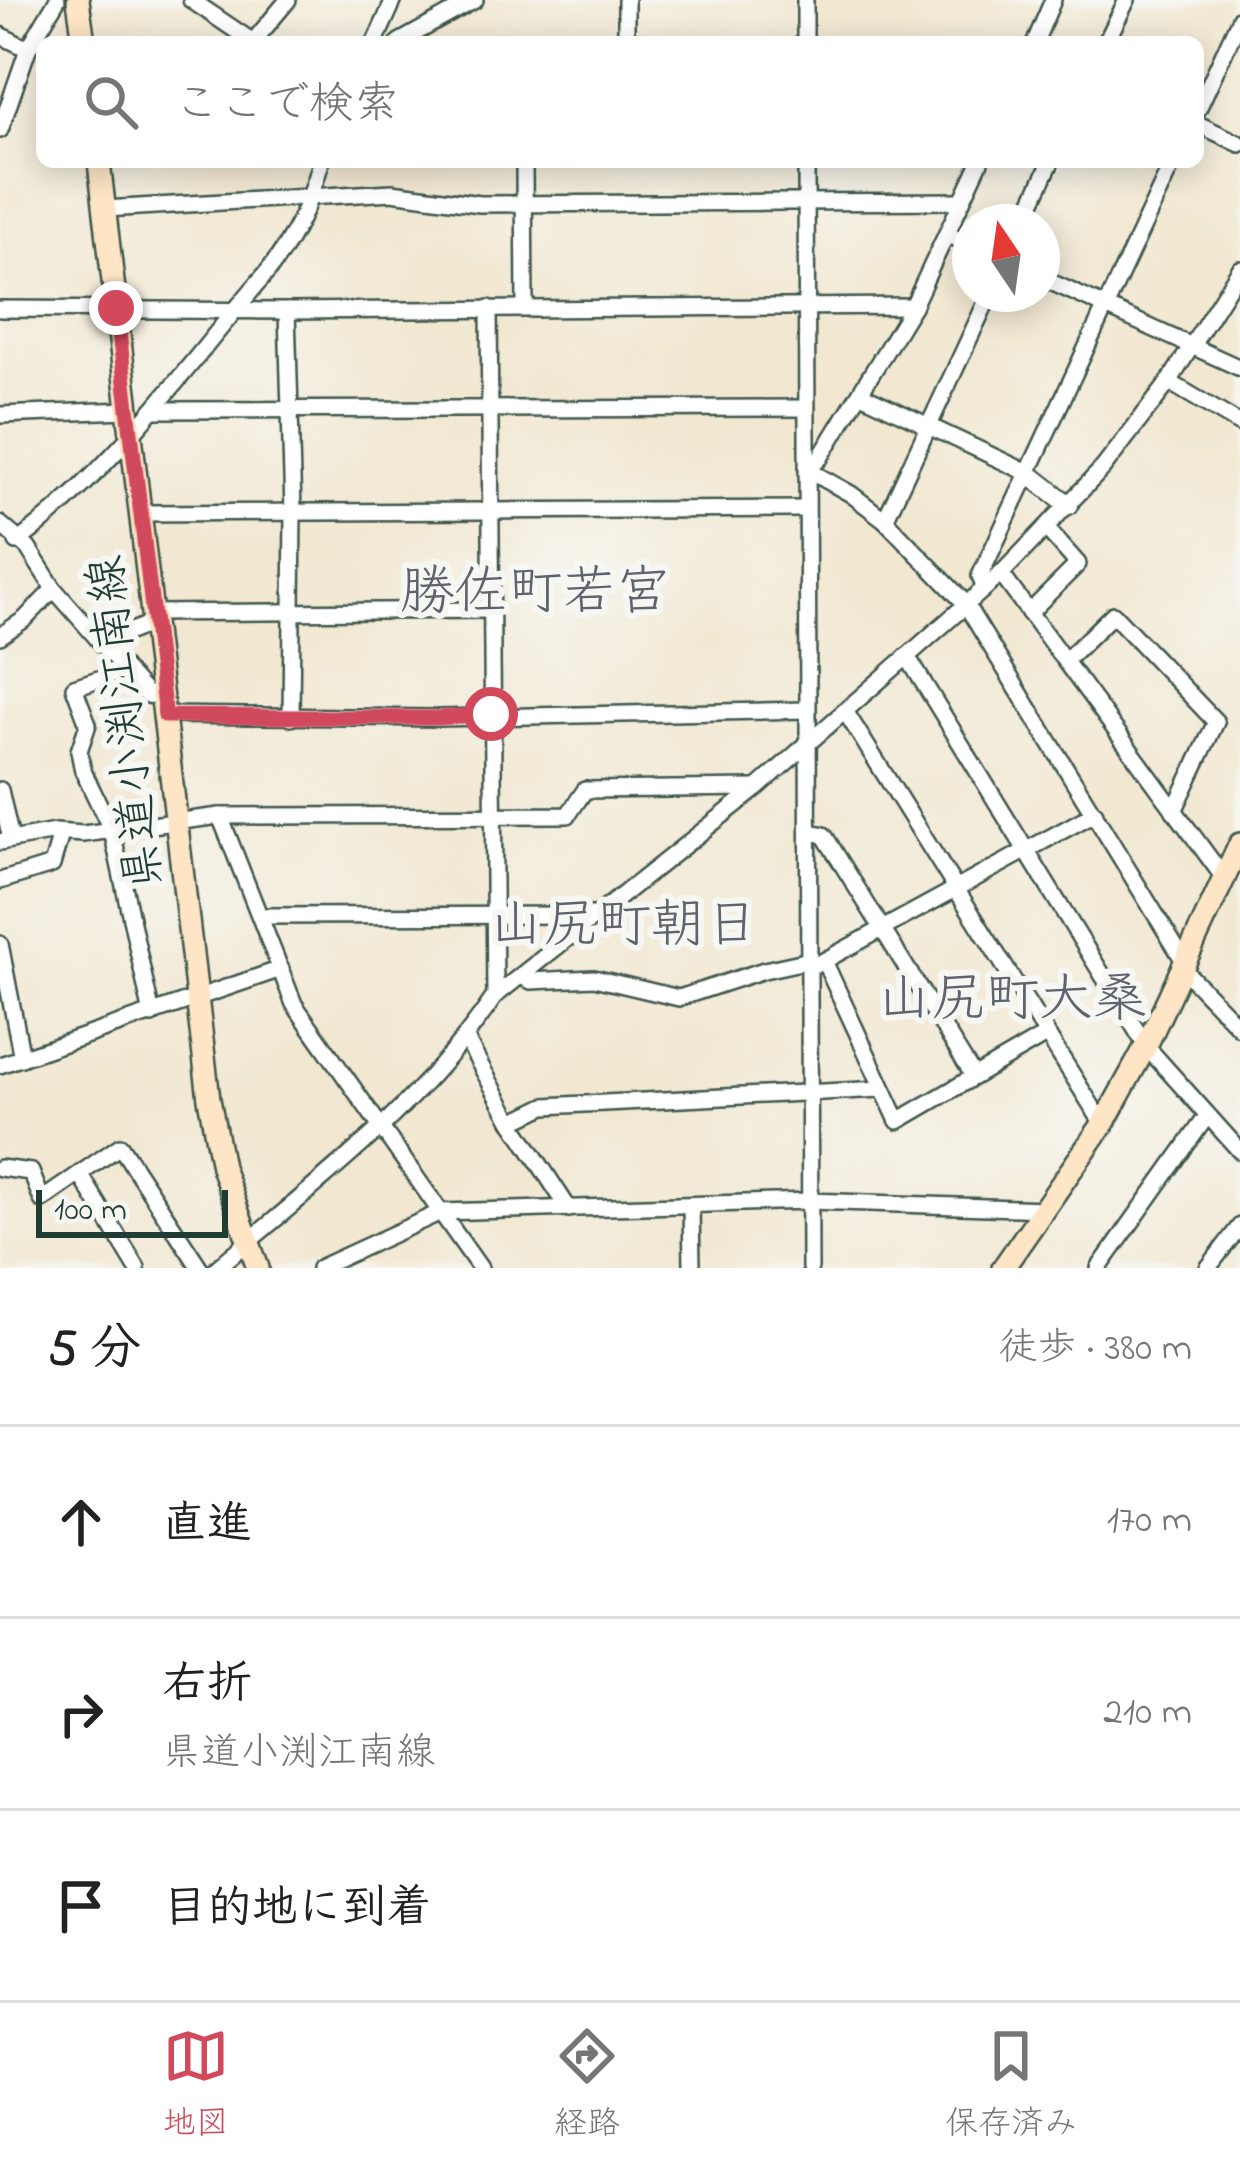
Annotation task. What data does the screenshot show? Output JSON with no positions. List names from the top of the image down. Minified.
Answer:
{"streets":{"main road":["県道小渕江南線"]},"districts":["勝佐町若宮","山尻町朝日","山尻町大桑"],"scale_bar":"100 m","north":"top","page":{"search":"ここで検索","scale":"100 m","heading":["5 分","徒歩 · 380 m"],"list":[["直進","170 m"],["右折","県道小渕江南線","210 m"],"目的地に到着"],"nav":["地図","経路","保存済み"]}}
